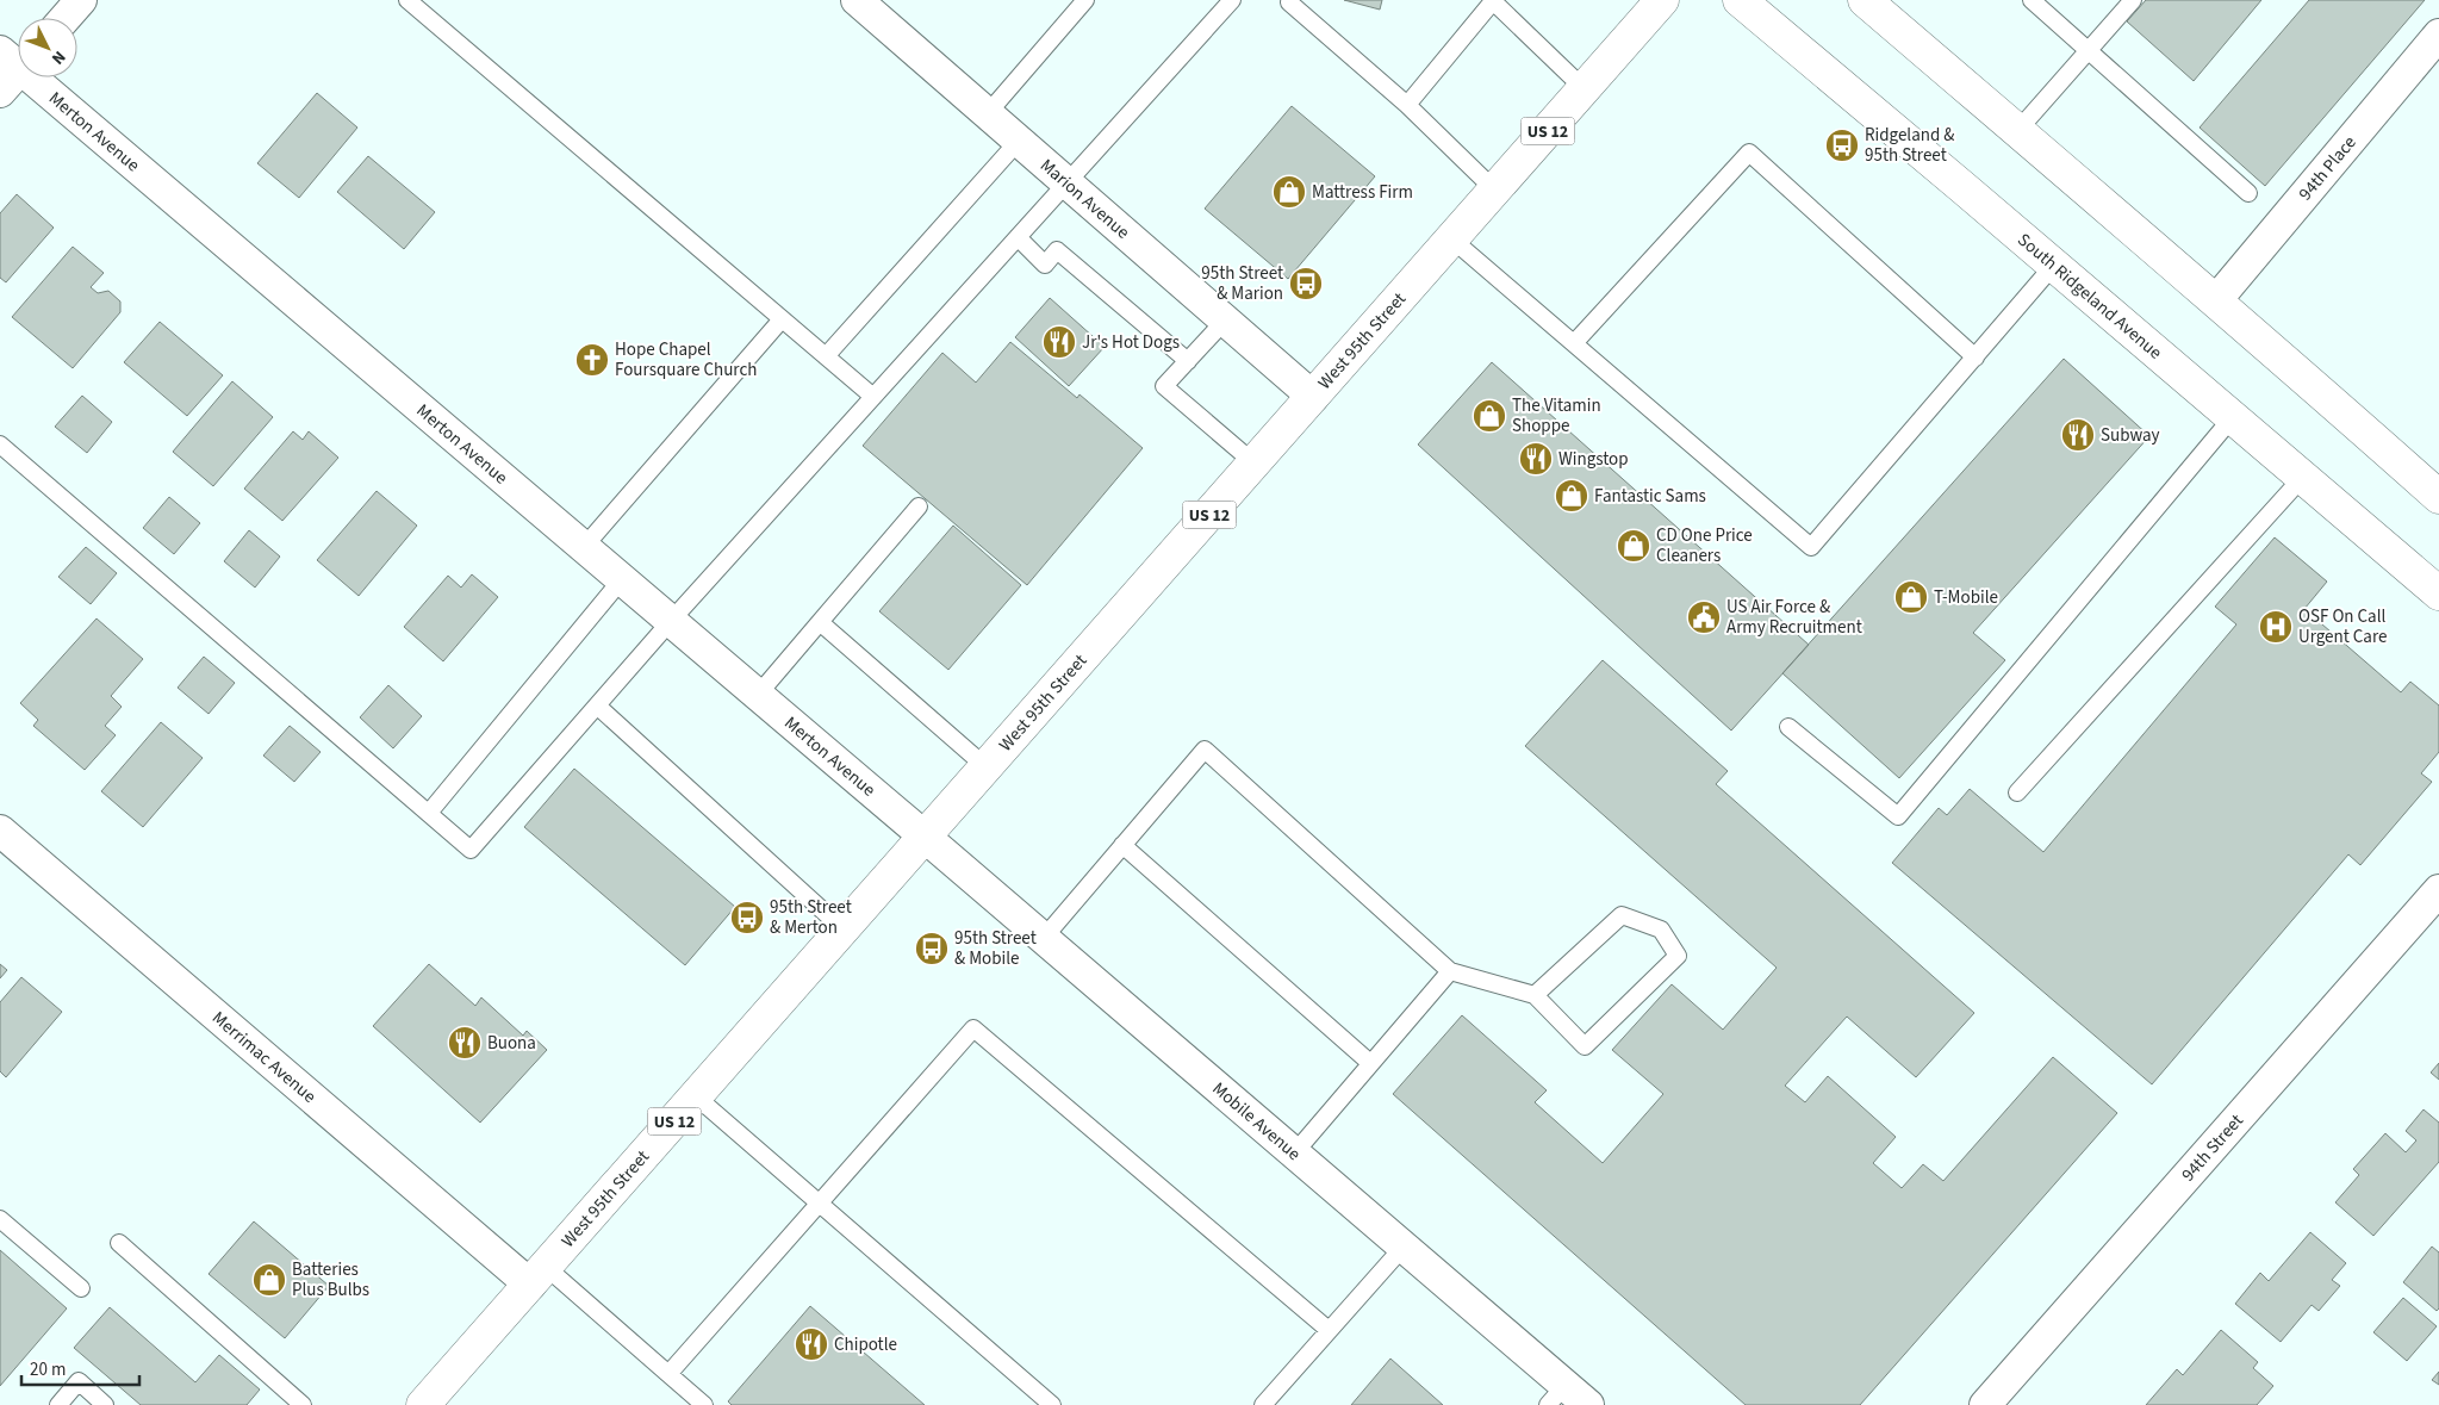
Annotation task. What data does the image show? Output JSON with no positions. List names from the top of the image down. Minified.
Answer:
{"streets":{"main road":["US 12","South Ridgeland Avenue","West 95th Street"],"street":["Merton Avenue","94th Place","Marion Avenue","Merrimac Avenue","Mobile Avenue","94th Street"]},"crossings":[["Merton Avenue","West 95th Street"],["Merton Avenue","Mobile Avenue"],["Marion Avenue","West 95th Street"],["West 95th Street","Merrimac Avenue"],["West 95th Street","Mobile Avenue"]],"places":{"bus stop":["Ridgeland & 95th Street","95th Street & Marion","95th Street & Merton","95th Street & Mobile"],"shop":["Mattress Firm","The Vitamin Shoppe","Fantastic Sams","CD One Price Cleaners","T-Mobile","Batteries Plus Bulbs"],"restaurant":["Jr's Hot Dogs","Subway","Wingstop","Buona","Chipotle"],"church":["Hope Chapel Foursquare Church"],"public building":["US Air Force & Army Recruitment"],"hospital":["OSF On Call Urgent Care"]},"scale_bar":"20 m","north":"bottom right"}
